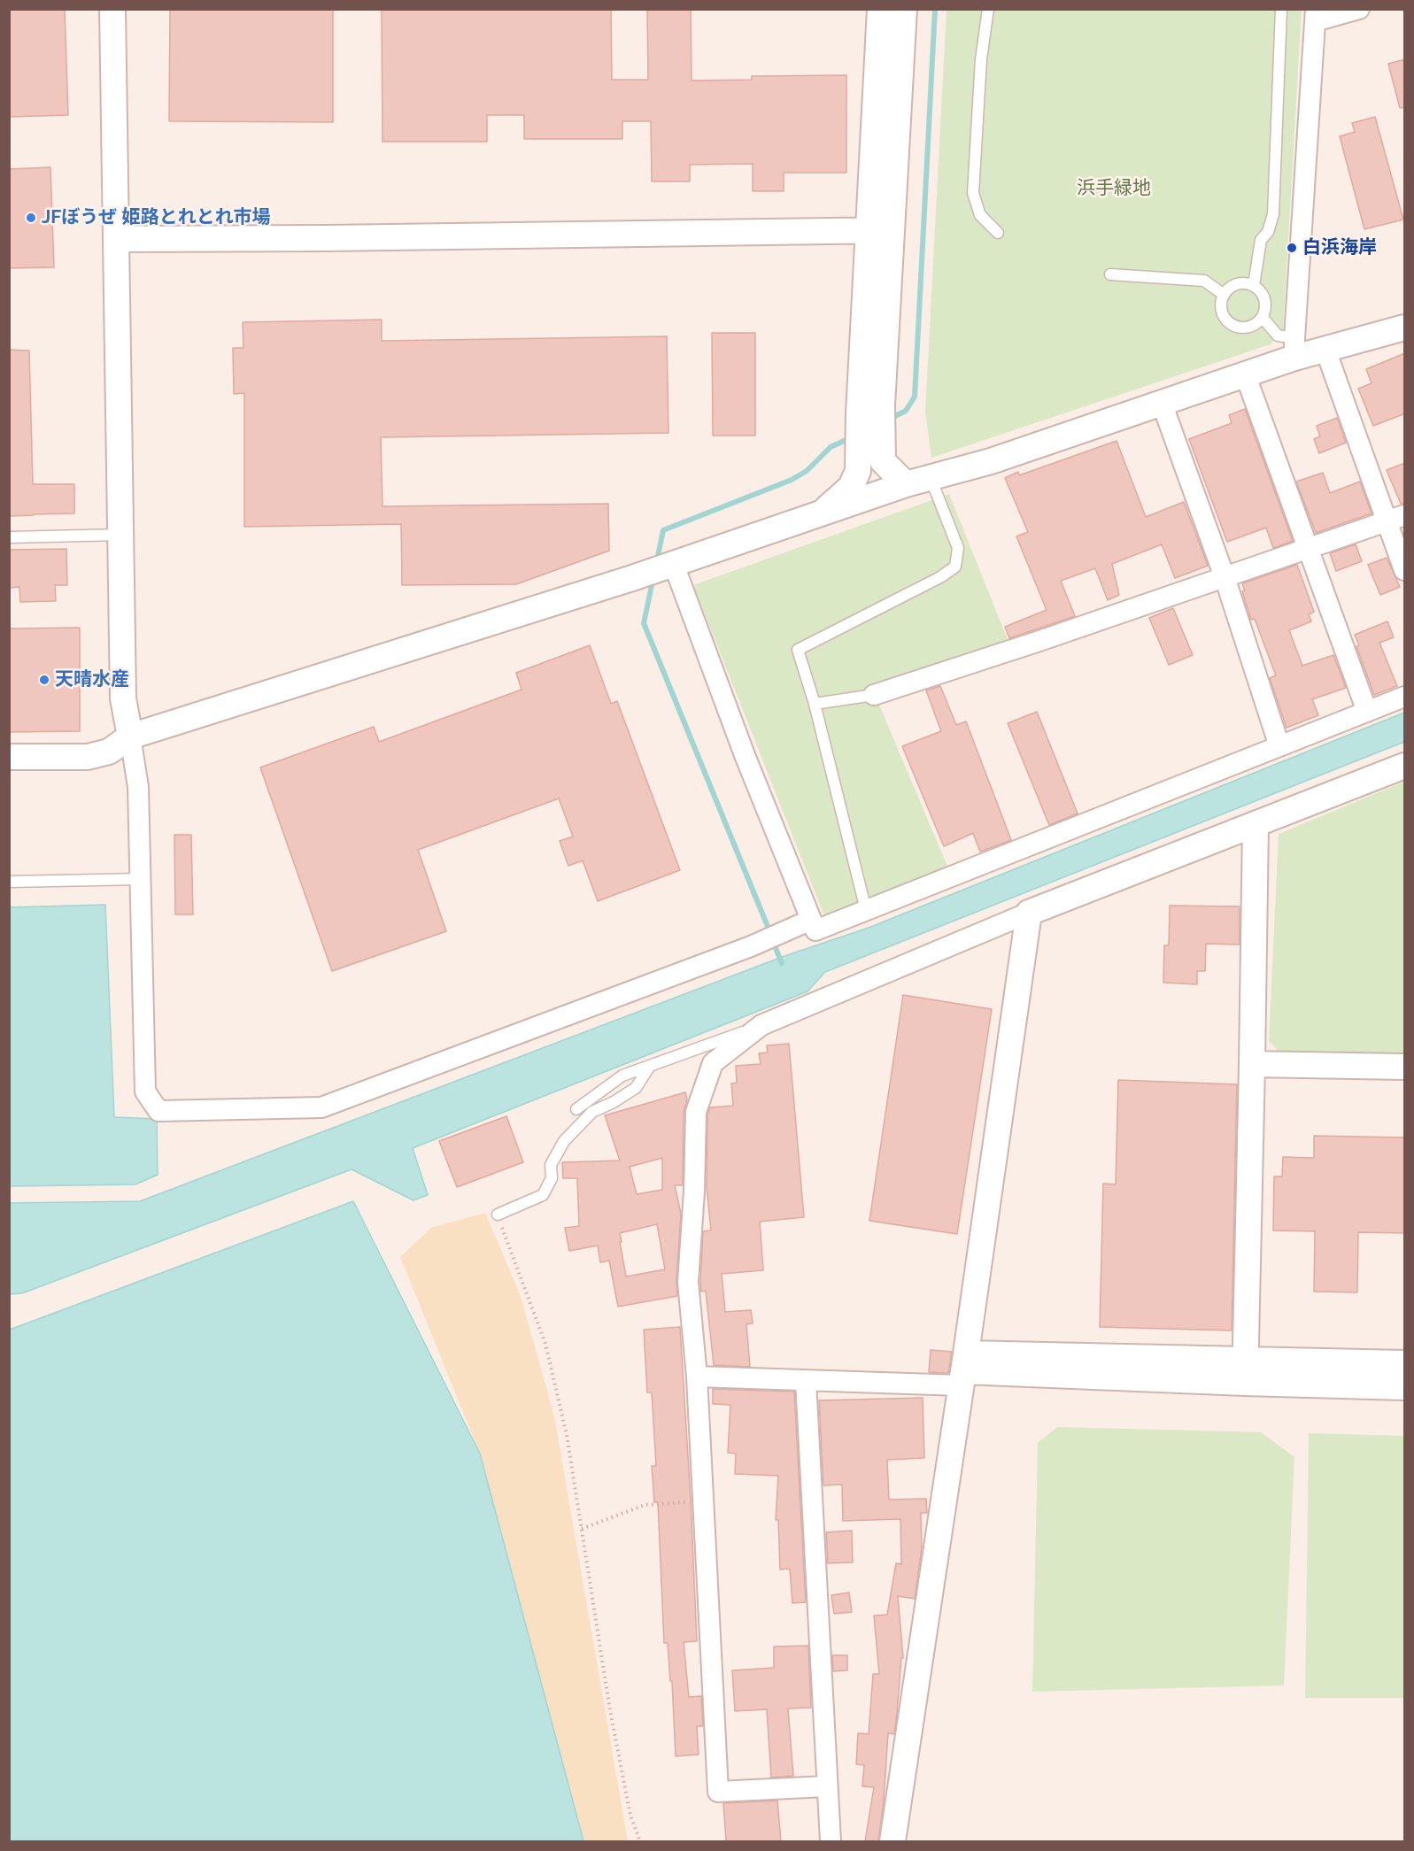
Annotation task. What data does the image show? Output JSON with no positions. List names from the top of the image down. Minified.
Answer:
{"parks":["浜手緑地"],"places":["JFぼうぜ 姫路とれとれ市場","白浜海岸","天晴水産"]}
